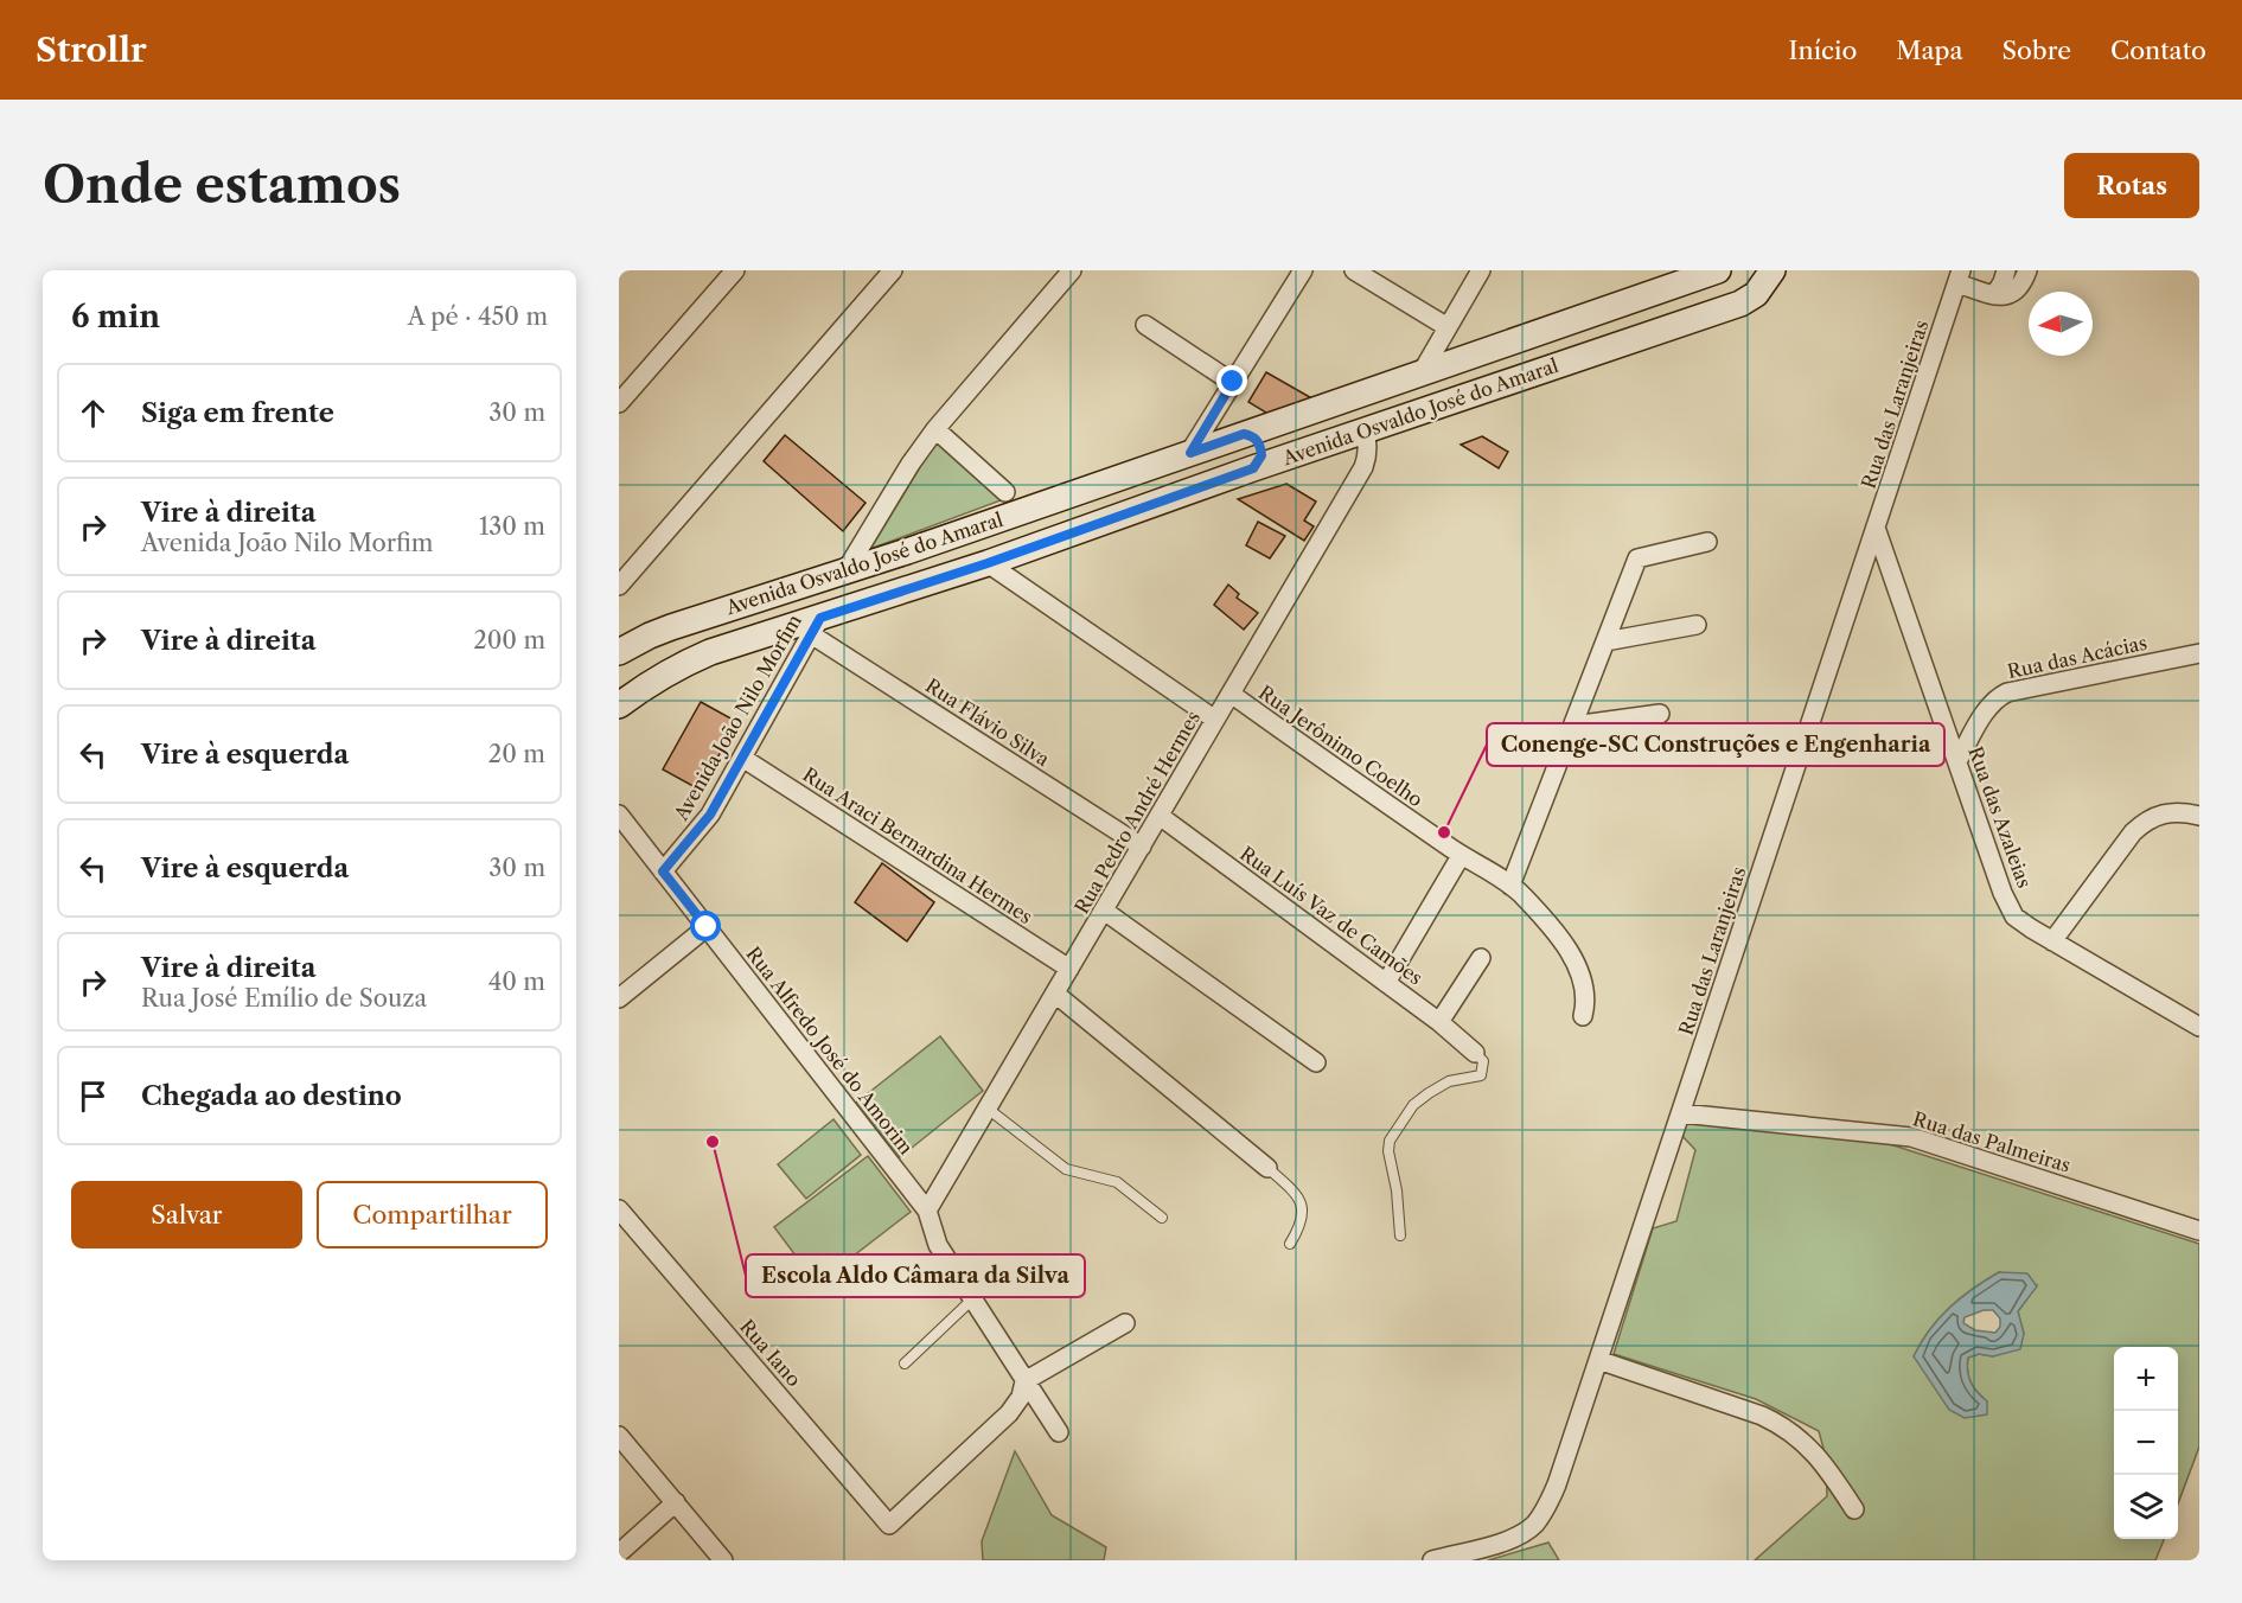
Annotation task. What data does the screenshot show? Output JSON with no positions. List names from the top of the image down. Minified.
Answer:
{"streets":{"main road":["Avenida Osvaldo José do Amaral"],"street":["Rua das Laranjeiras","Rua das Acácias","Avenida João Nilo Morfim","Rua Flávio Silva","Rua Jerônimo Coelho","Rua Pedro André Hermes","Rua das Azaleias","Rua Araci Bernardina Hermes","Rua Luís Vaz de Camões","Rua Alfredo José do Amorim","Rua das Palmeiras","Rua Iano"]},"crossings":[["Rua das Laranjeiras","Rua das Azaleias"],["Rua das Laranjeiras","Rua das Palmeiras"],["Avenida Osvaldo José do Amaral","Avenida João Nilo Morfim"],["Avenida Osvaldo José do Amaral","Rua Flávio Silva"],["Avenida Osvaldo José do Amaral","Rua Pedro André Hermes"],["Rua das Acácias","Rua das Azaleias"],["Avenida João Nilo Morfim","Rua Flávio Silva"],["Avenida João Nilo Morfim","Rua Araci Bernardina Hermes"],["Avenida João Nilo Morfim","Rua Alfredo José do Amorim"],["Rua Flávio Silva","Rua Pedro André Hermes"],["Rua Jerônimo Coelho","Rua Pedro André Hermes"],["Rua Pedro André Hermes","Rua Araci Bernardina Hermes"],["Rua Pedro André Hermes","Rua Luís Vaz de Camões"],["Rua Pedro André Hermes","Rua Alfredo José do Amorim"]],"places":["Conenge-SC Construções e Engenharia","Escola Aldo Câmara da Silva"],"north":"left","page":{"header":"Strollr","nav":["Início","Mapa","Sobre","Contato"],"buttons":["Rotas",["Salvar","Compartilhar"]],"title":"Onde estamos","heading":["6 min","A pé · 450 m"],"list":[["Siga em frente","30 m"],["Vire à direita","Avenida João Nilo Morfim","130 m"],["Vire à direita","200 m"],["Vire à esquerda","20 m"],["Vire à esquerda","30 m"],["Vire à direita","Rua José Emílio de Souza","40 m"],"Chegada ao destino"],"map_buttons":["+","−"]}}
